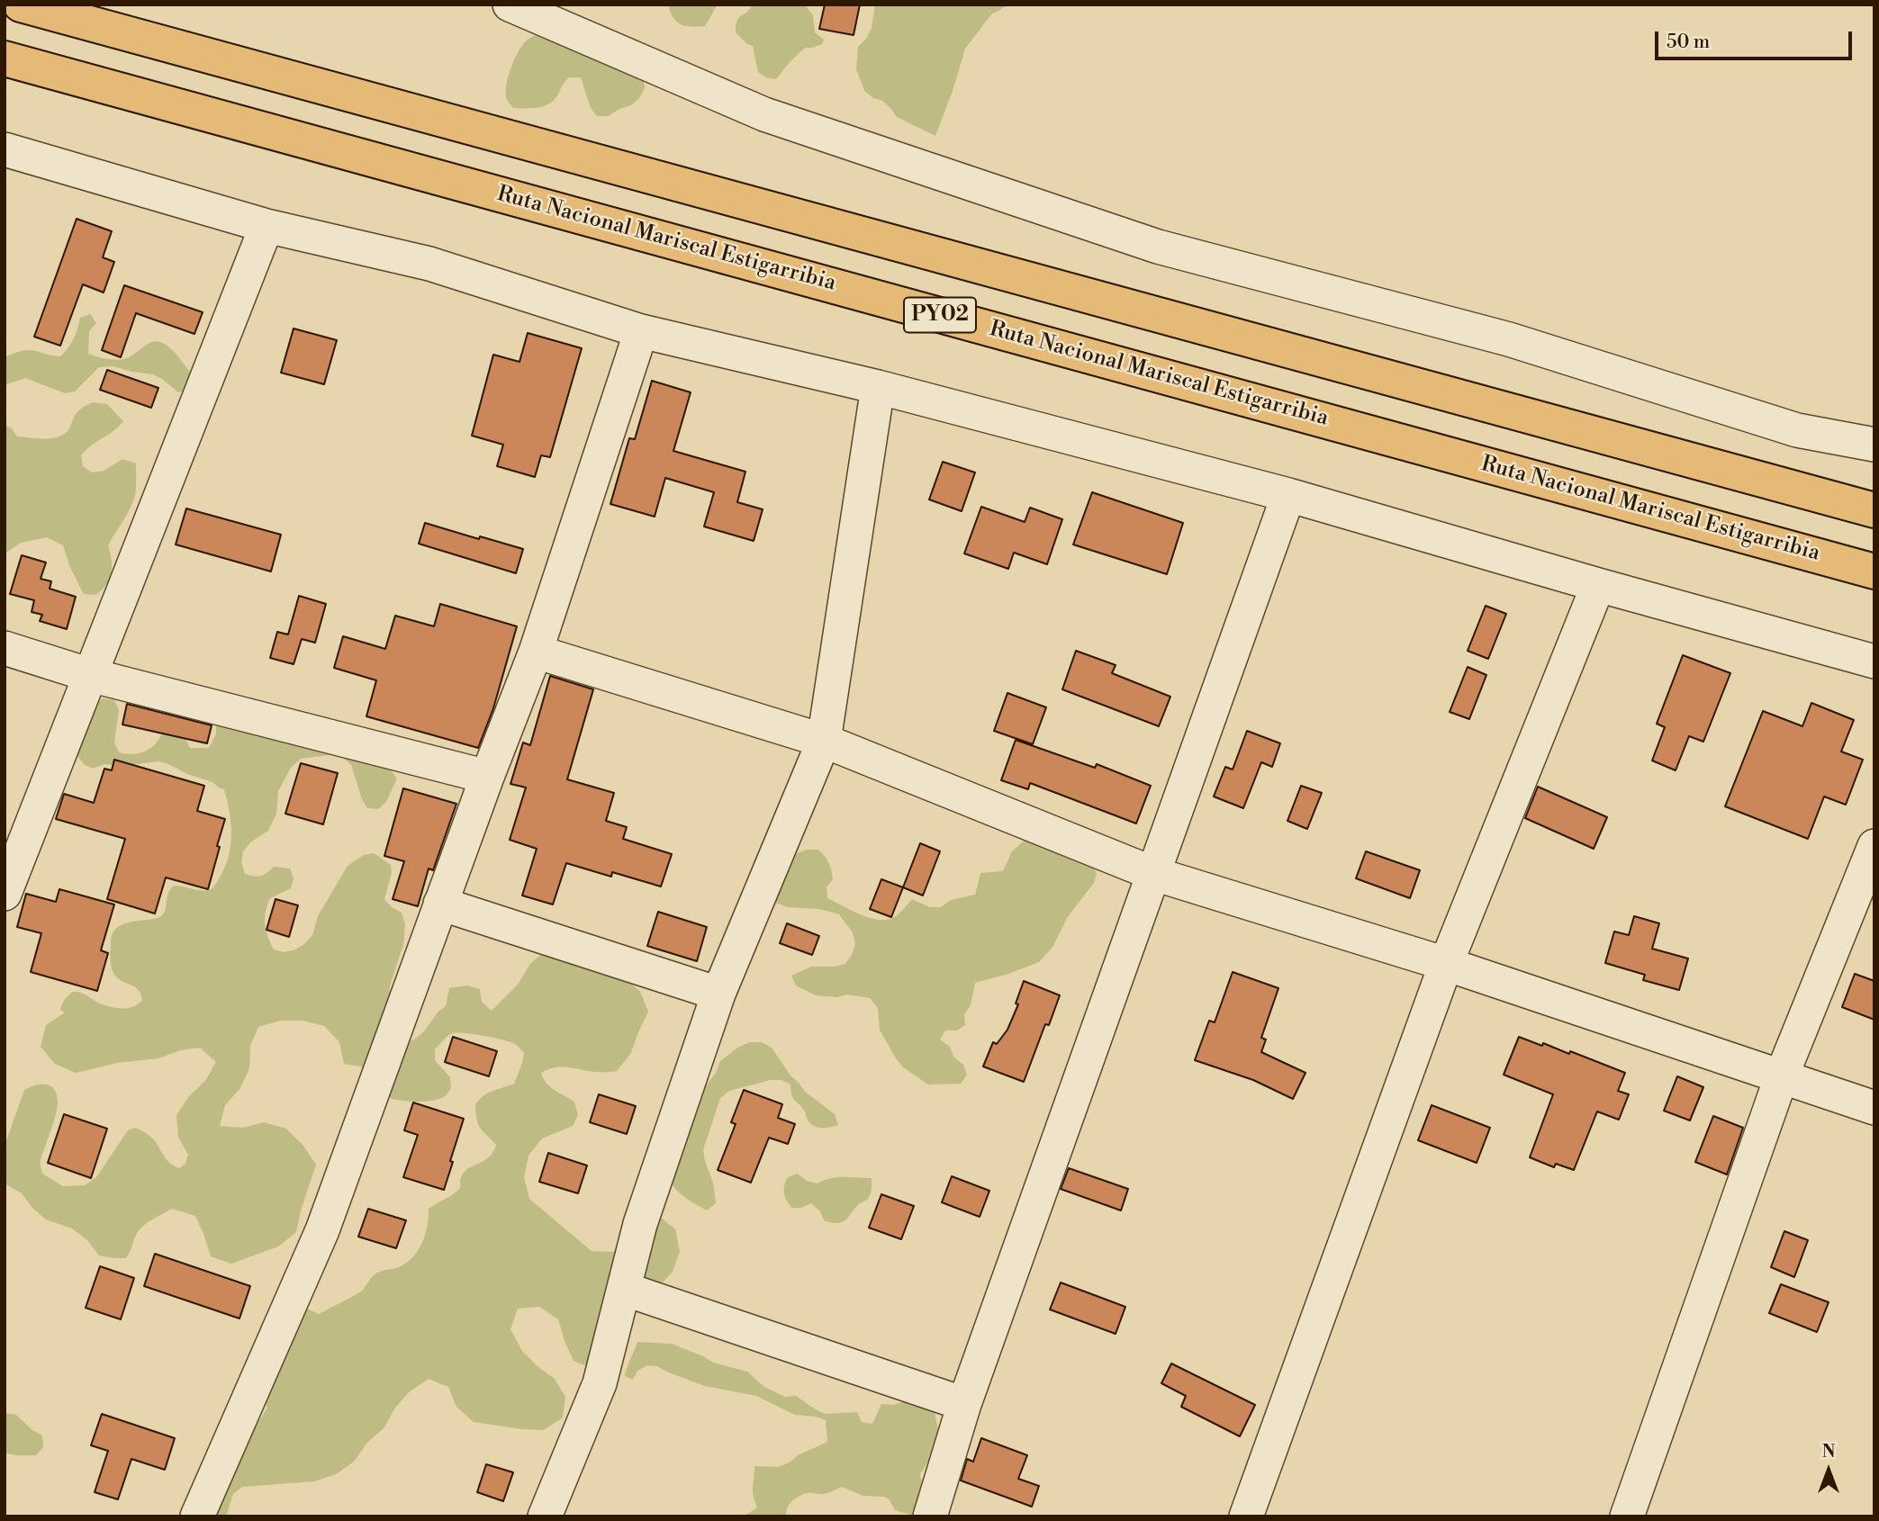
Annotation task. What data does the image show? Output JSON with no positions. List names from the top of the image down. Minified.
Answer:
{"streets":{"highway":["Ruta Nacional Mariscal Estigarribia","PY02"]},"scale_bar":"50 m","north":"top"}
